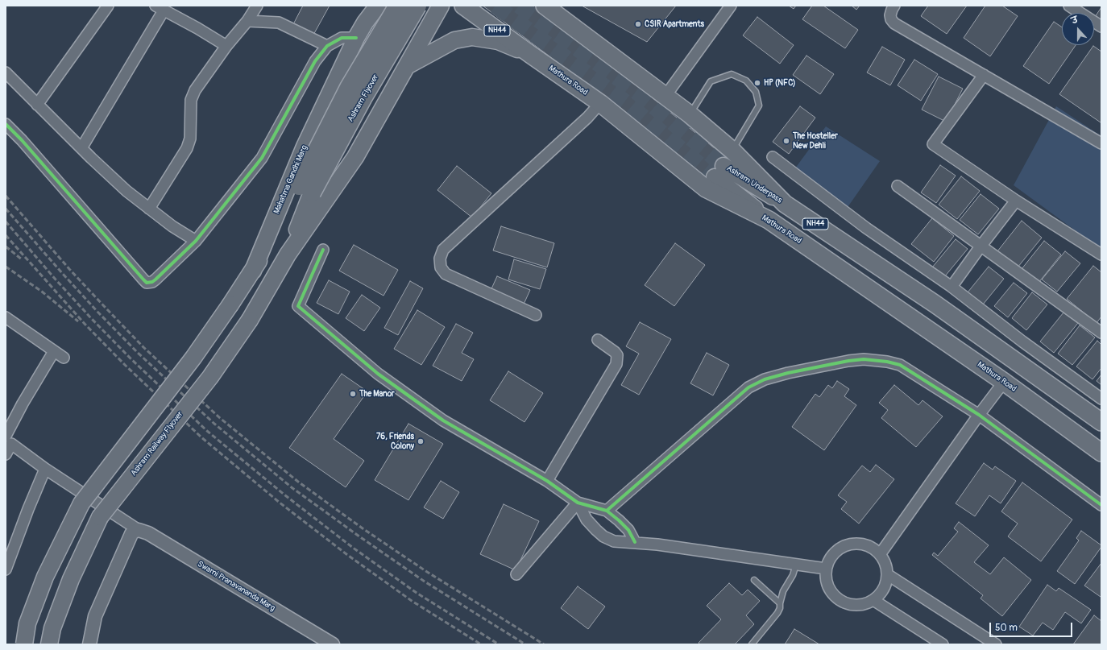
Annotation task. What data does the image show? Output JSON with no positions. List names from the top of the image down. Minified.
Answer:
{"streets":{"highway":["NH44","Mathura Road","Ashram Flyover"],"main road":["Mahatma Gandhi Marg","Ashram Underpass","Ashram Railway Flyover"],"street":["Swami Pranavananda Marg"]},"crossings":[["NH44","Ashram Underpass"],["Mathura Road","Ashram Underpass"],["Ashram Flyover","Mahatma Gandhi Marg"]],"places":["CSIR Apartments","HP (NFC)","The Hosteller New Dehli","The Manor","76, Friends Colony"],"scale_bar":"50 m","north":"top"}
